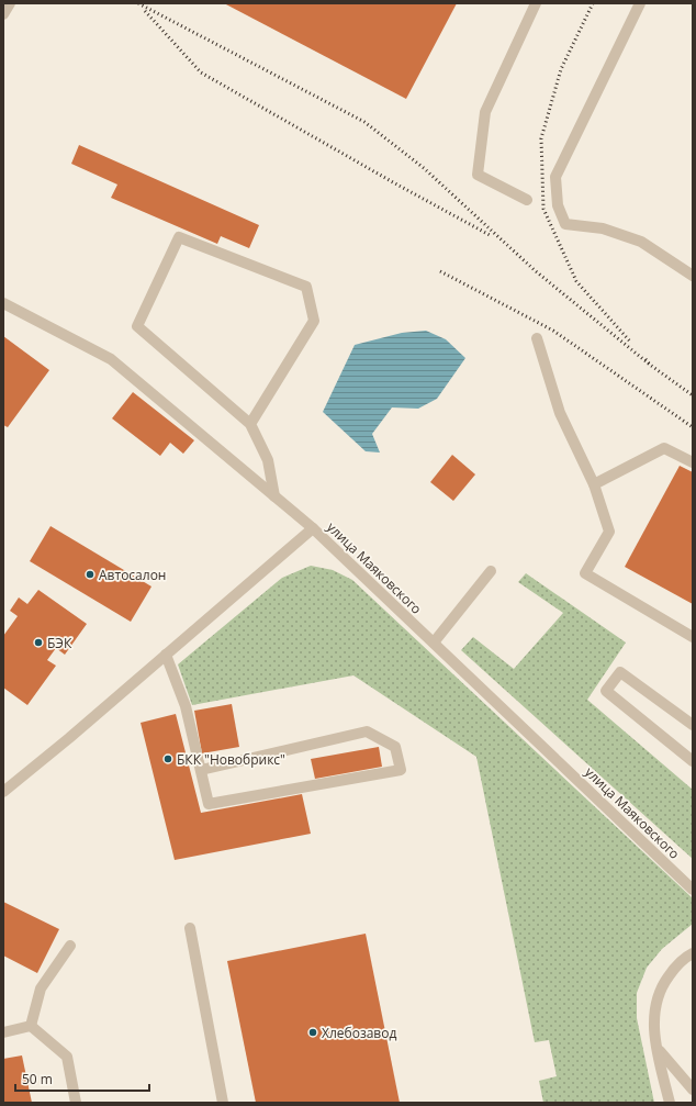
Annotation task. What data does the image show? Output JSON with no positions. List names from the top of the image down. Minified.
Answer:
{"streets":{"street":["улица Маяковского"]},"places":["Автосалон","БЭК","БКК \"Новобрикс\"","Хлебозавод"],"scale_bar":"50 m"}
